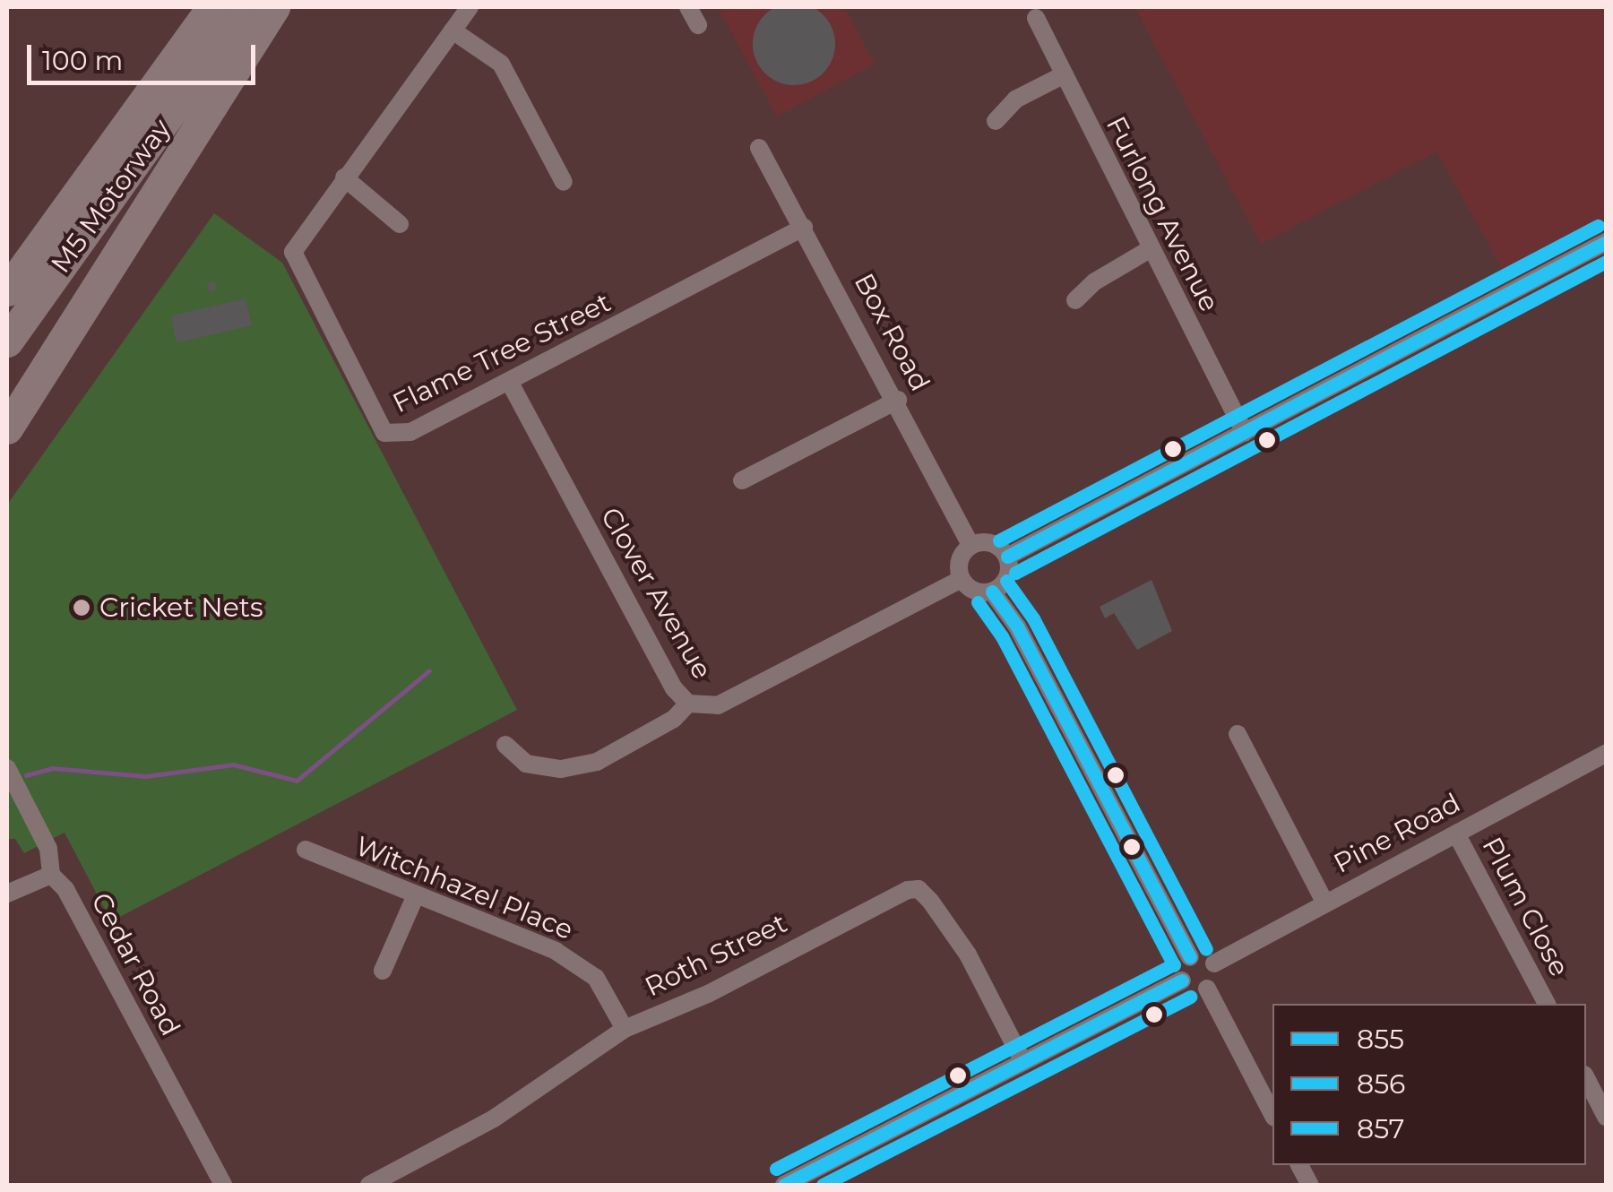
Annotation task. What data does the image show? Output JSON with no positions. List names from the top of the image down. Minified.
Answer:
{"streets":{"highway":["M5 Motorway"],"street":["Furlong Avenue","Box Road","Flame Tree Street","Clover Avenue","Pine Road","Witchhazel Place","Plum Close","Roth Street","Cedar Road"]},"crossings":[["Box Road","Flame Tree Street"],["Box Road","Clover Avenue"],["Flame Tree Street","Clover Avenue"],["Pine Road","Plum Close"],["Witchhazel Place","Roth Street"]],"places":["Cricket Nets"],"lines":["transit line 857","transit line 855","transit line 856"],"legend":["855","856","857"],"scale_bar":"100 m"}
